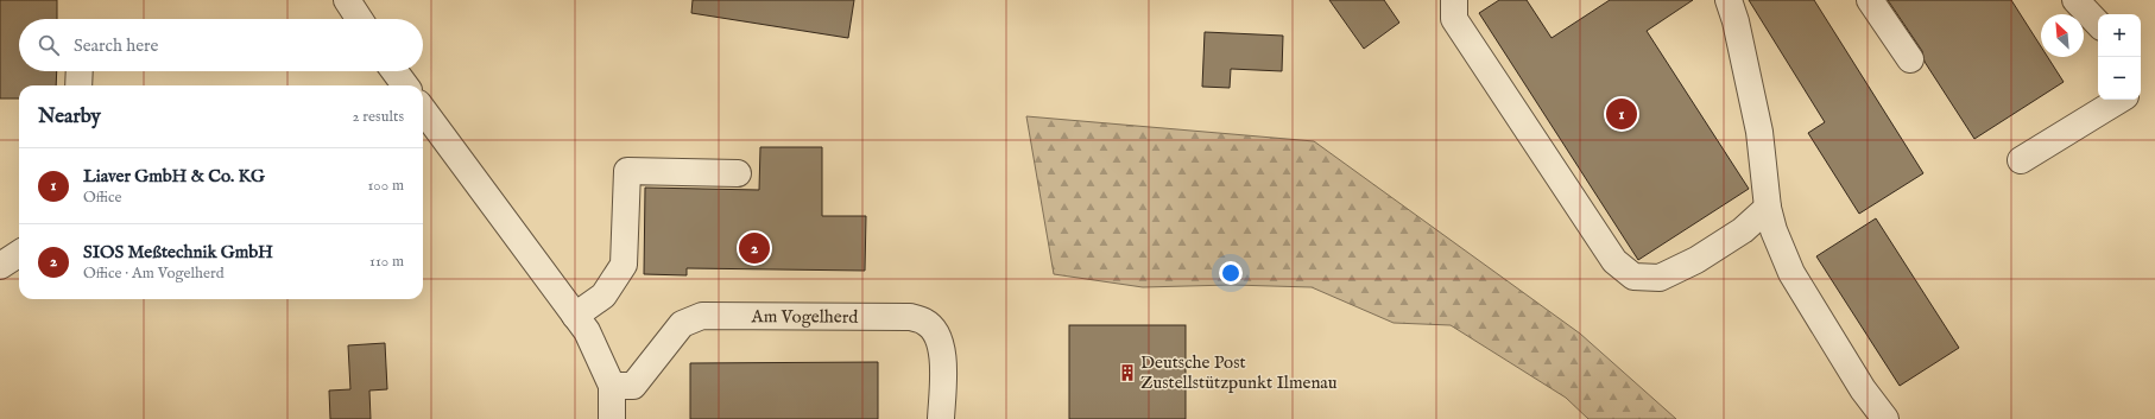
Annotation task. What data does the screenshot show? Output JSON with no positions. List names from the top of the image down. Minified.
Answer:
{"streets":{"street":["Am Vogelherd"]},"places":{"building":["Deutsche Post Zustellstützpunkt Ilmenau"]},"north":"top left","page":{"map_buttons":["+","−"],"search":"Search here","heading":["Nearby","2 results"],"pins":["1","2"],"list":[{"mark":"1","name":"Liaver GmbH & Co. KG","note":"Office","value":"100 m"},{"mark":"2","name":"SIOS Meßtechnik GmbH","note":"Office · Am Vogelherd","value":"110 m"}]}}
